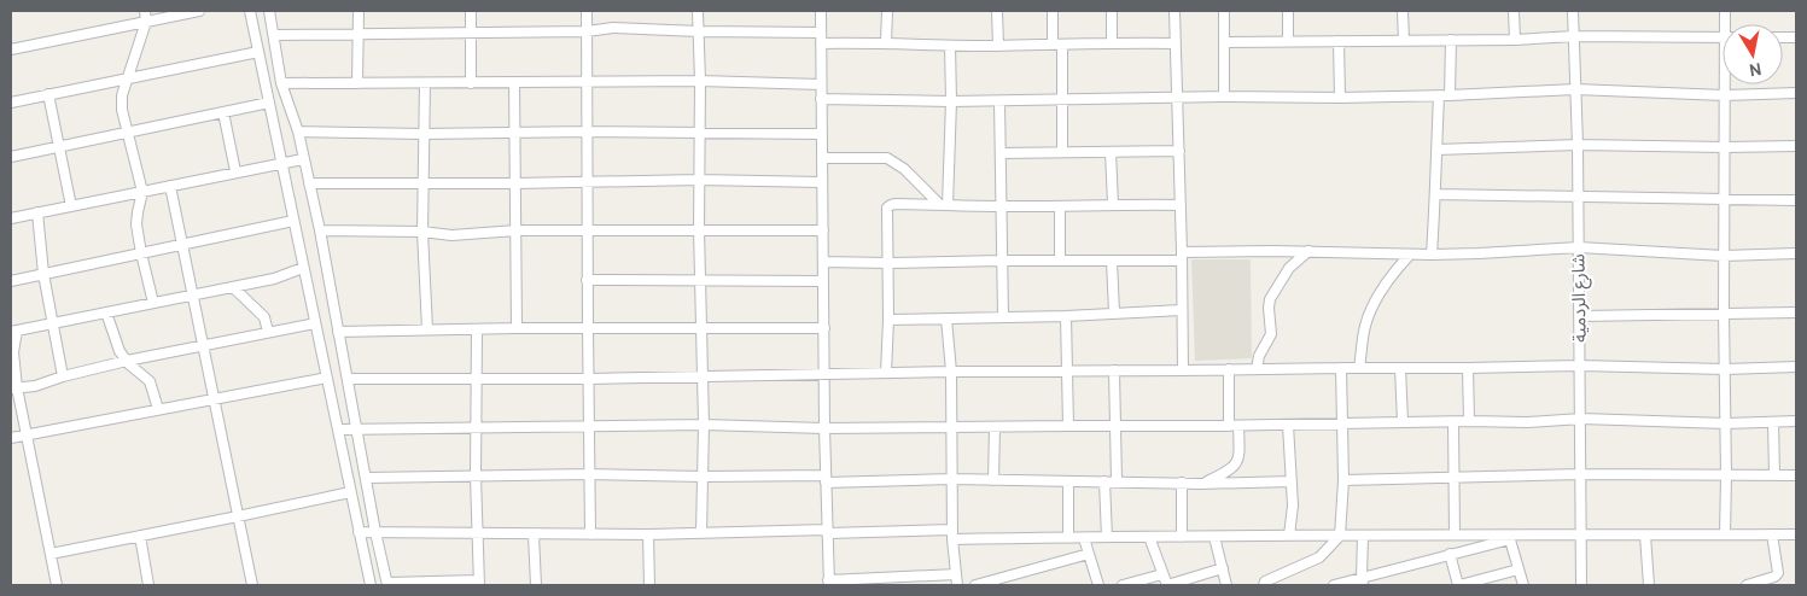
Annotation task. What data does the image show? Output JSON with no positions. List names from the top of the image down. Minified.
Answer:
{"streets":{"street":["شارع الردمية"]},"north":"bottom"}
